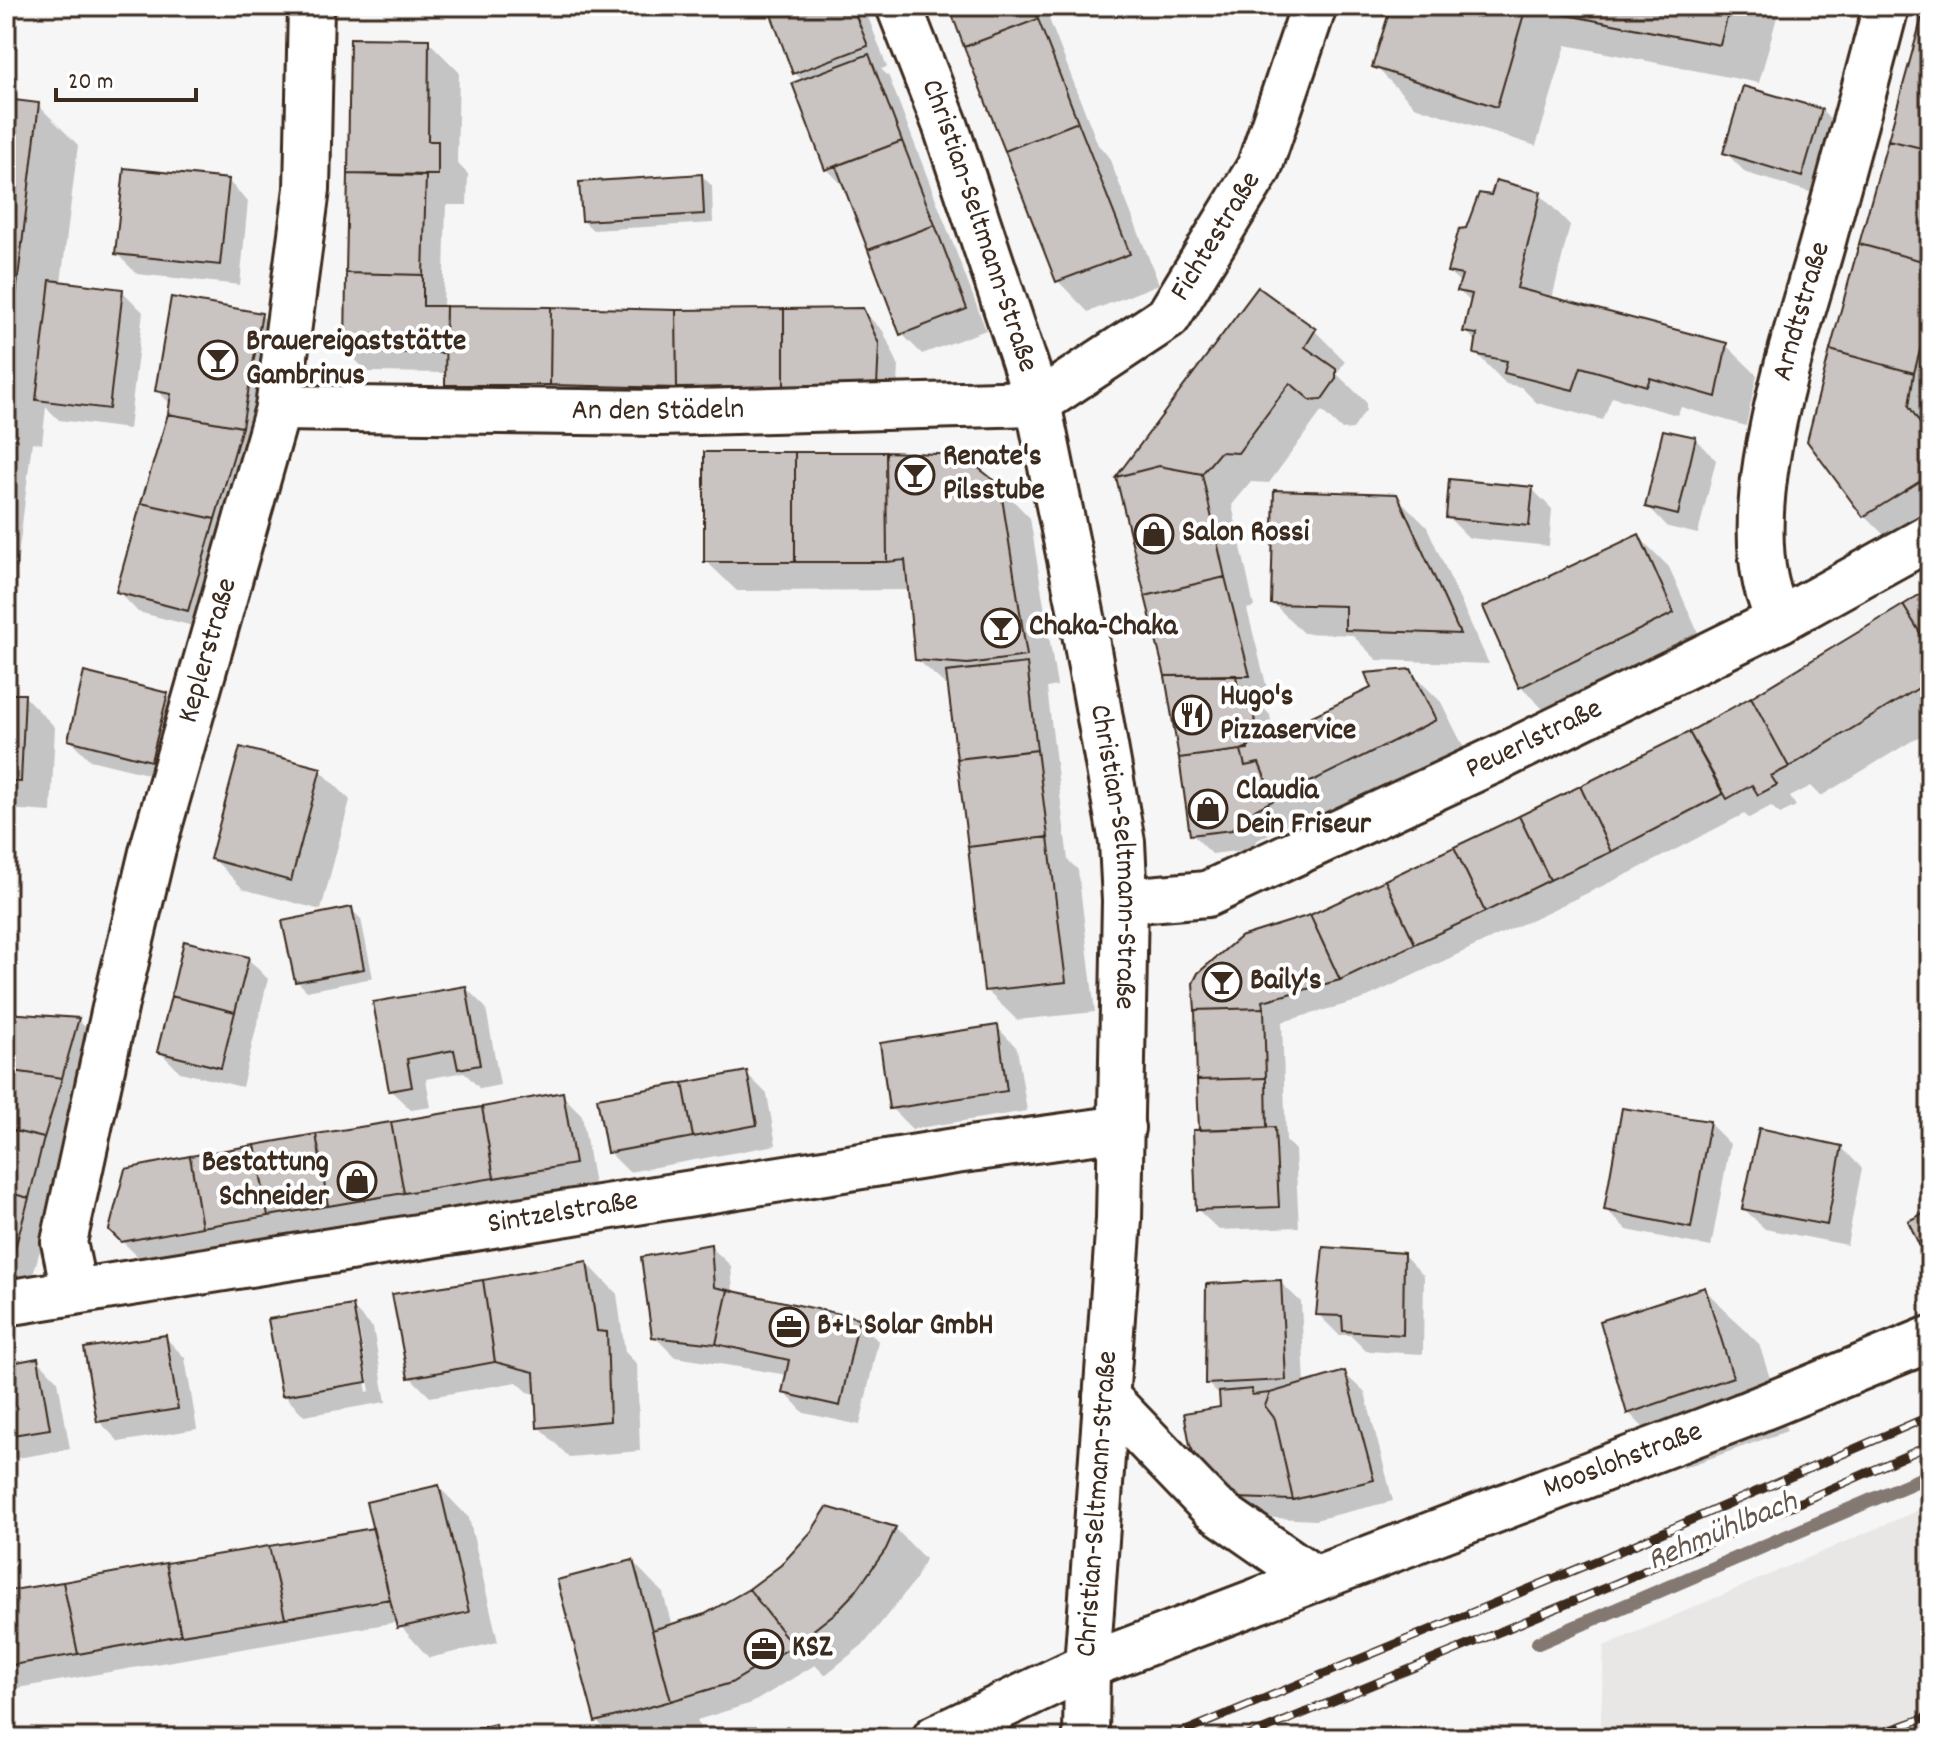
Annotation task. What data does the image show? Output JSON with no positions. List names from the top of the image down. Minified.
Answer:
{"streets":{"street":["Christian-Seltmann-Straße","Fichtestraße","Arndtstraße","An den Städeln","Keplerstraße","Peuerlstraße","Sintzelstraße","Mooslohstraße"]},"crossings":[["Christian-Seltmann-Straße","Fichtestraße"],["Christian-Seltmann-Straße","An den Städeln"],["Christian-Seltmann-Straße","Peuerlstraße"],["Christian-Seltmann-Straße","Sintzelstraße"],["Christian-Seltmann-Straße","Mooslohstraße"],["Fichtestraße","An den Städeln"],["Arndtstraße","Peuerlstraße"],["An den Städeln","Keplerstraße"],["Keplerstraße","Sintzelstraße"]],"water":["Rehmühlbach"],"places":{"bar":["Brauereigaststätte Gambrinus","Renate's Pilsstube","Chaka-Chaka","Baily's"],"shop":["Salon Rossi","Claudia Dein Friseur","Bestattung Schneider"],"restaurant":["Hugo's Pizzaservice"],"office":["B+L Solar GmbH","KSZ"]},"scale_bar":"20 m"}
